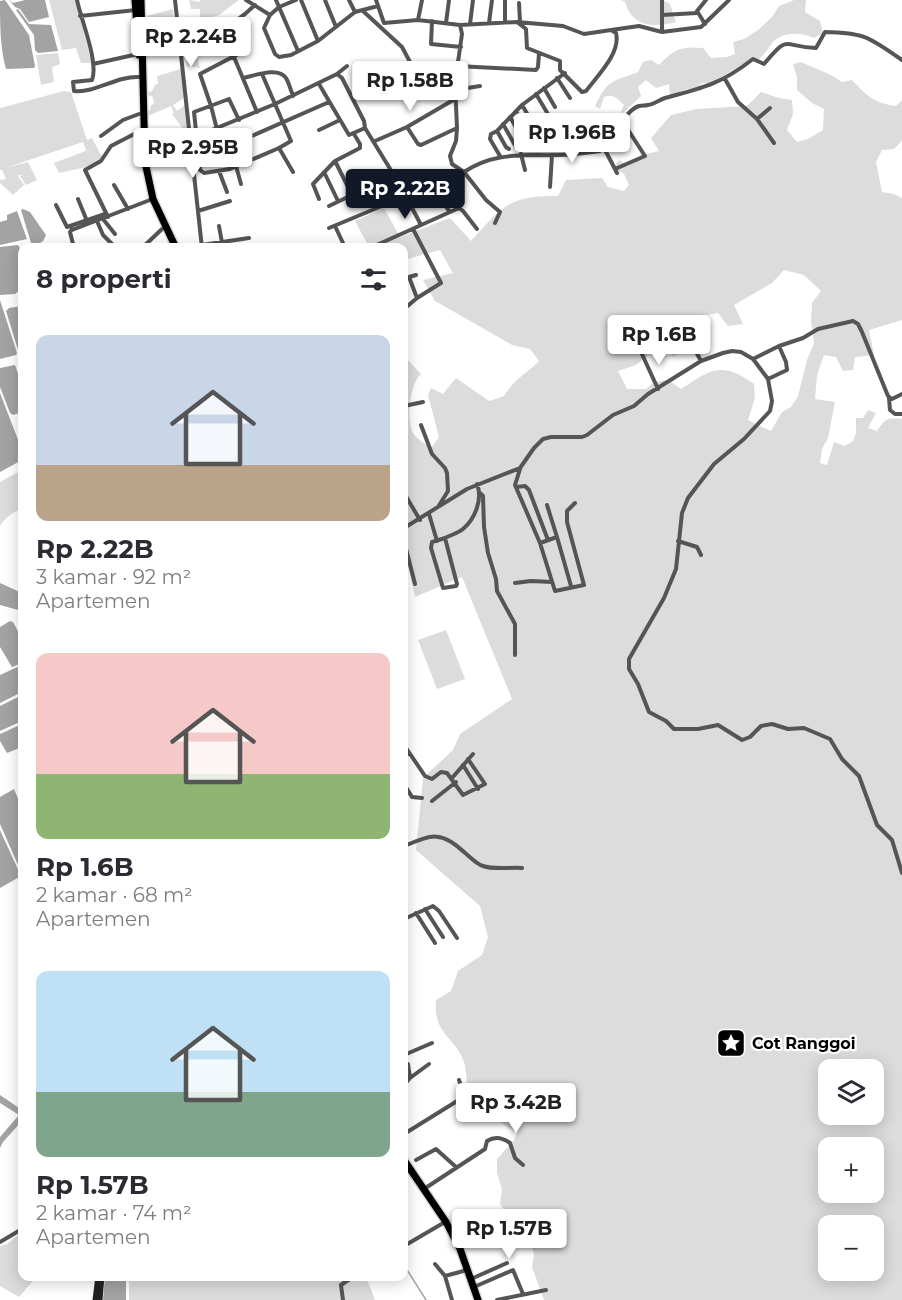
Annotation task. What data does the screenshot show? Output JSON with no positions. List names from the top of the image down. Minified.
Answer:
{"places":{"place":["Cot Ranggoi"]},"page":{"price":["Rp 2.24B","Rp 1.58B","Rp 1.96B","Rp 2.95B","Rp 2.22B","Rp 1.6B","Rp 3.42B","Rp 1.57B"],"heading":"8 properti","list":[{"name":"Rp 2.22B","note":"3 kamar · 92 m² · Apartemen"},{"name":"Rp 1.6B","note":"2 kamar · 68 m² · Apartemen"},{"name":"Rp 1.57B","note":"2 kamar · 74 m² · Apartemen"}],"map_buttons":["+","−"]}}
